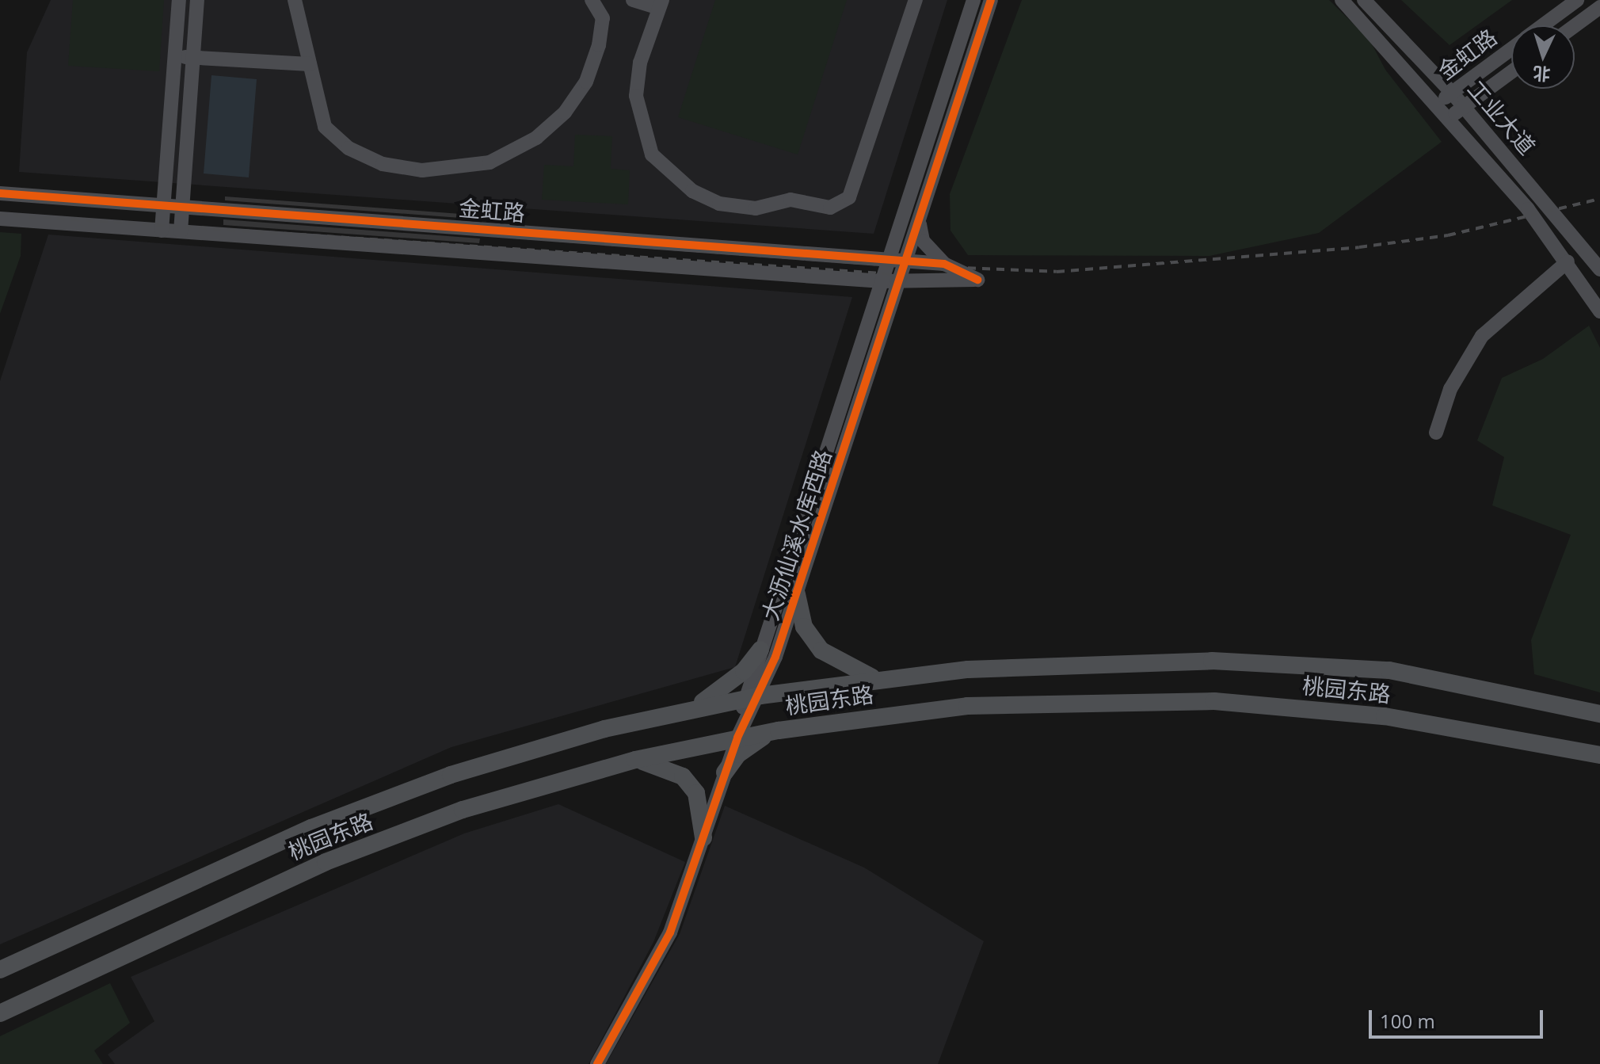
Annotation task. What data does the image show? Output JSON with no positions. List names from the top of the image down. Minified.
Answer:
{"streets":{"main road":["桃园东路"],"street":["金虹路","工业大道","大沥仙溪水库西路"]},"crossings":[["金虹路","工业大道"],["金虹路","大沥仙溪水库西路"],["大沥仙溪水库西路","桃园东路"]],"scale_bar":"100 m","north":"bottom"}
